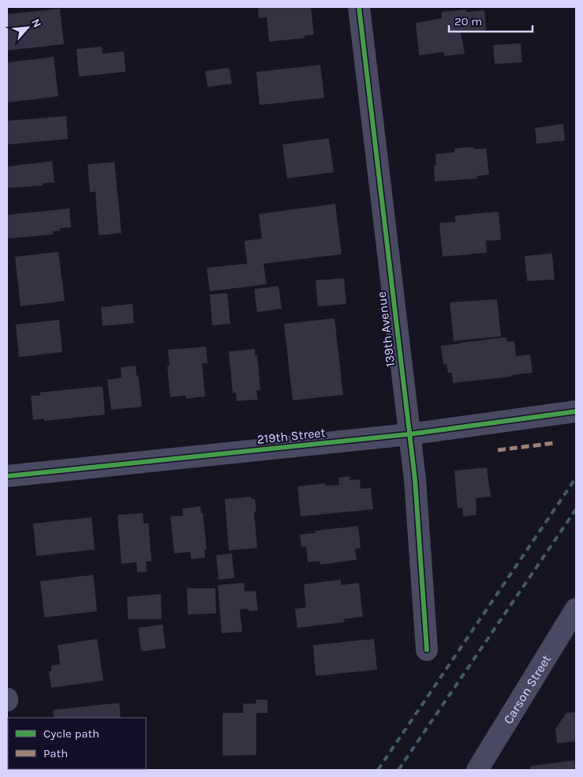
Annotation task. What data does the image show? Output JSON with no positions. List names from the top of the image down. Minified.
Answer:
{"streets":{"street":["139th Avenue","219th Street","Carson Street"]},"crossings":[["139th Avenue","219th Street"]],"legend":["Cycle path","Path"],"scale_bar":"20 m","north":"top right"}
